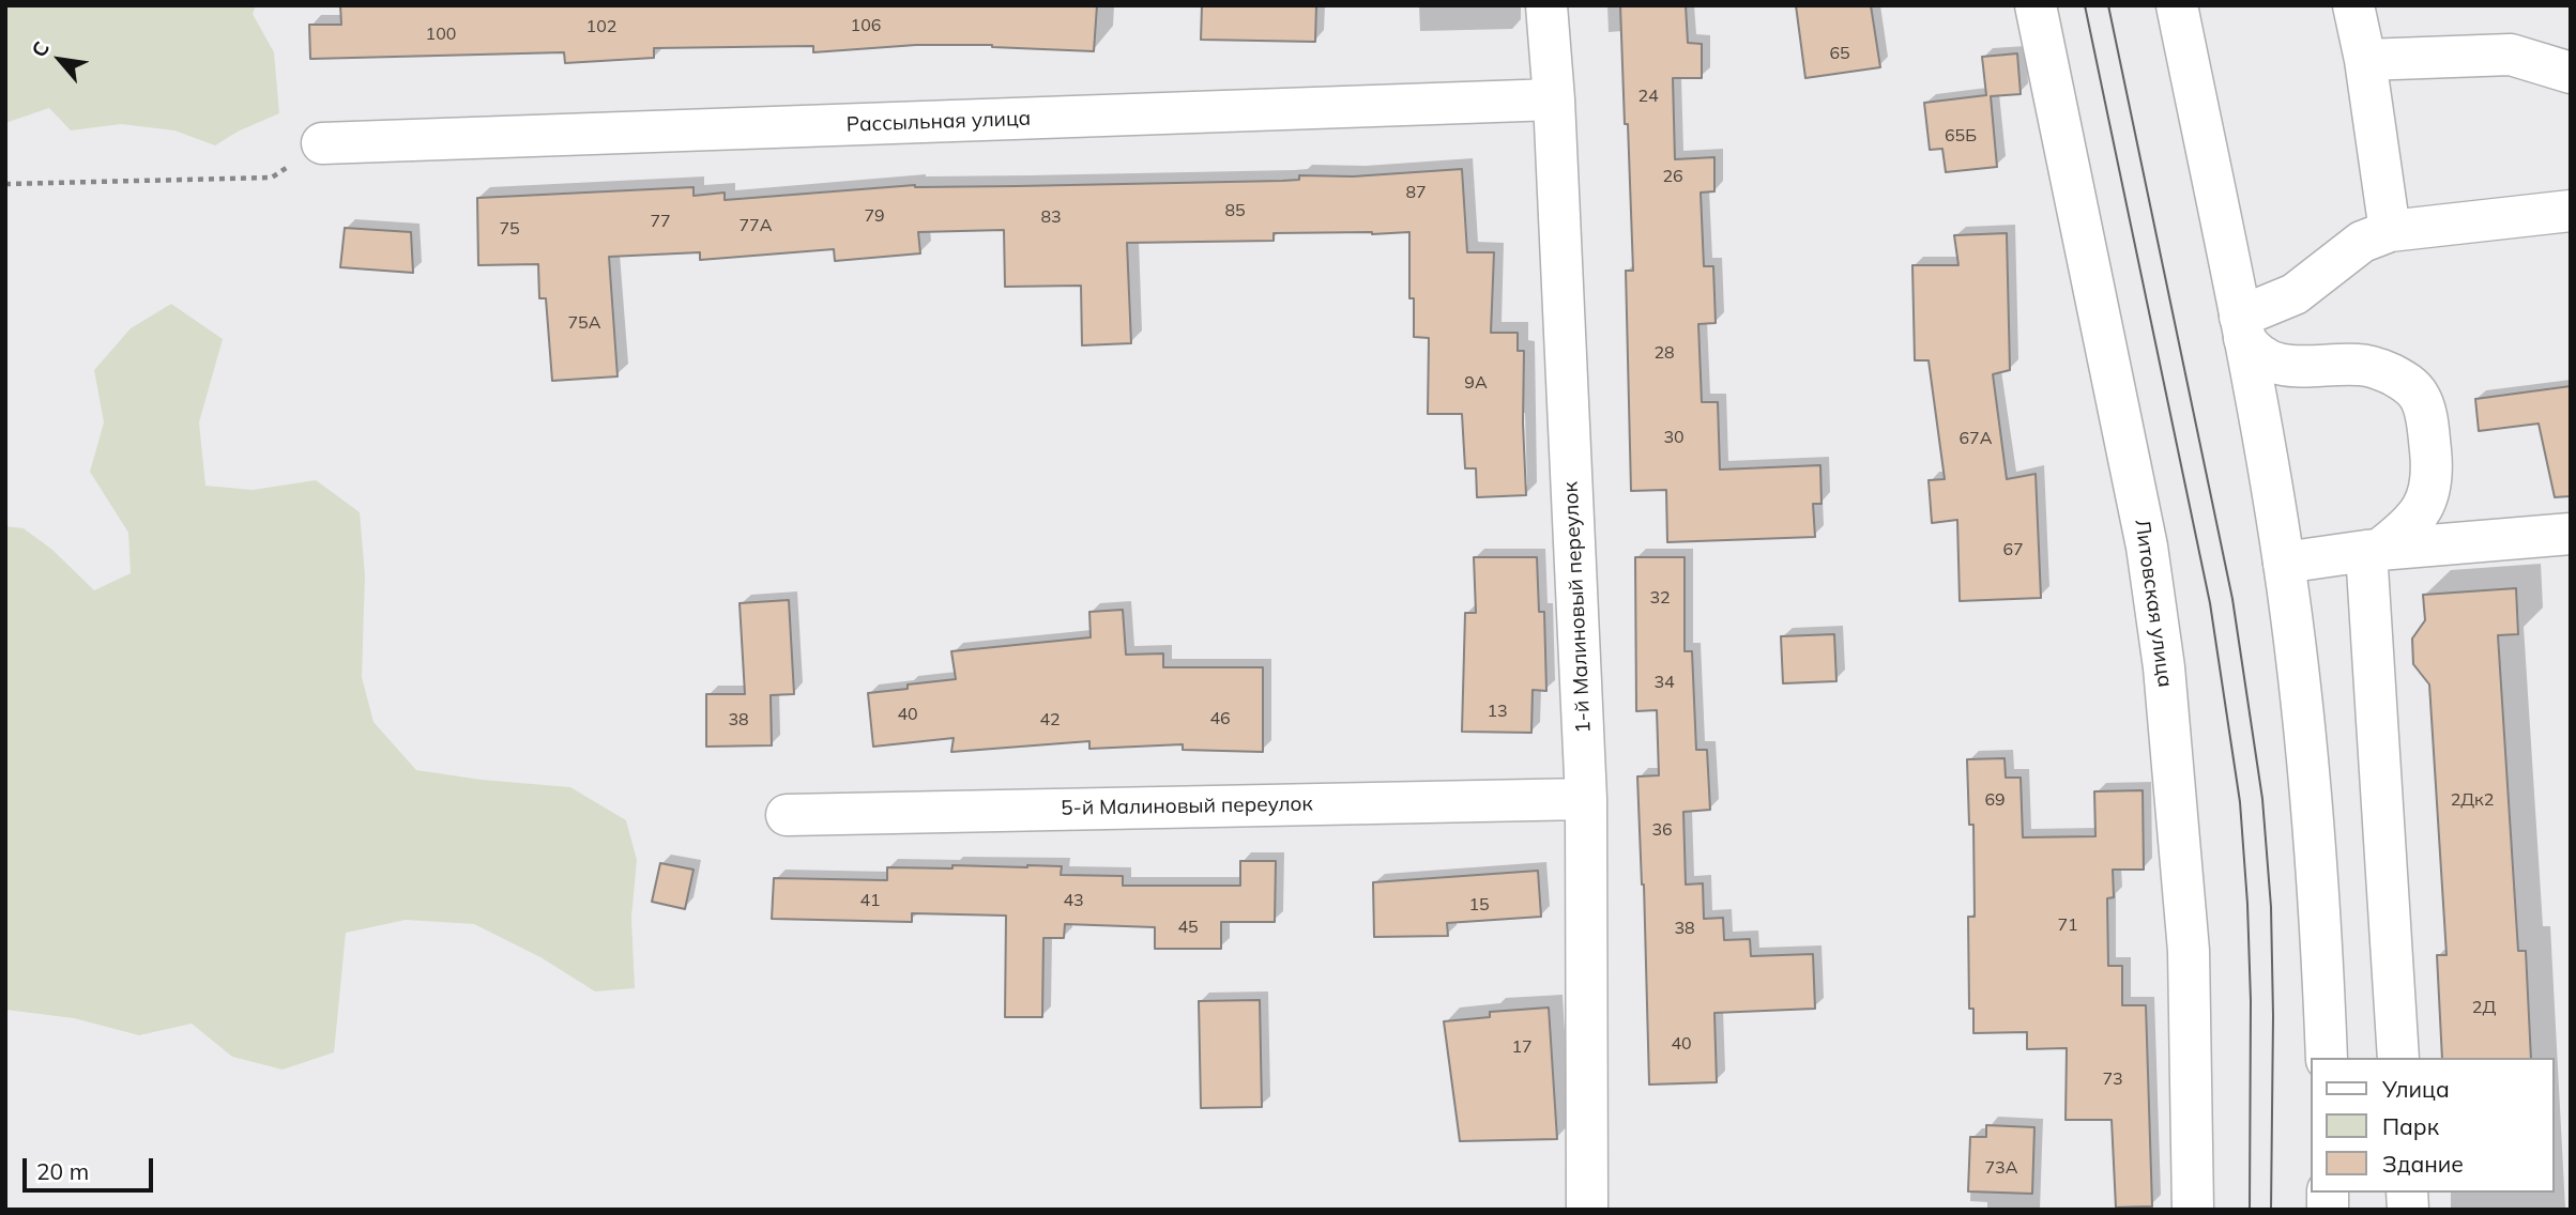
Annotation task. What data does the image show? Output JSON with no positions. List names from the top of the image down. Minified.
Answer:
{"streets":{"street":["Рассыльная улица","Литовская улица","1-й Малиновый переулок","5-й Малиновый переулок"]},"crossings":[["Рассыльная улица","1-й Малиновый переулок"],["1-й Малиновый переулок","5-й Малиновый переулок"]],"house_numbers":["106","102","100","65","24","65Б","26","87","85","79","83","77","77А","75","75А","28","9А","30","67А","67","32","34","13","40","46","38","42","69","2Дк2","36","41","43","15","71","45","38","2Д","40","17","73","73А"],"legend":["Улица","Парк","Здание"],"scale_bar":"20 m","north":"top left"}
